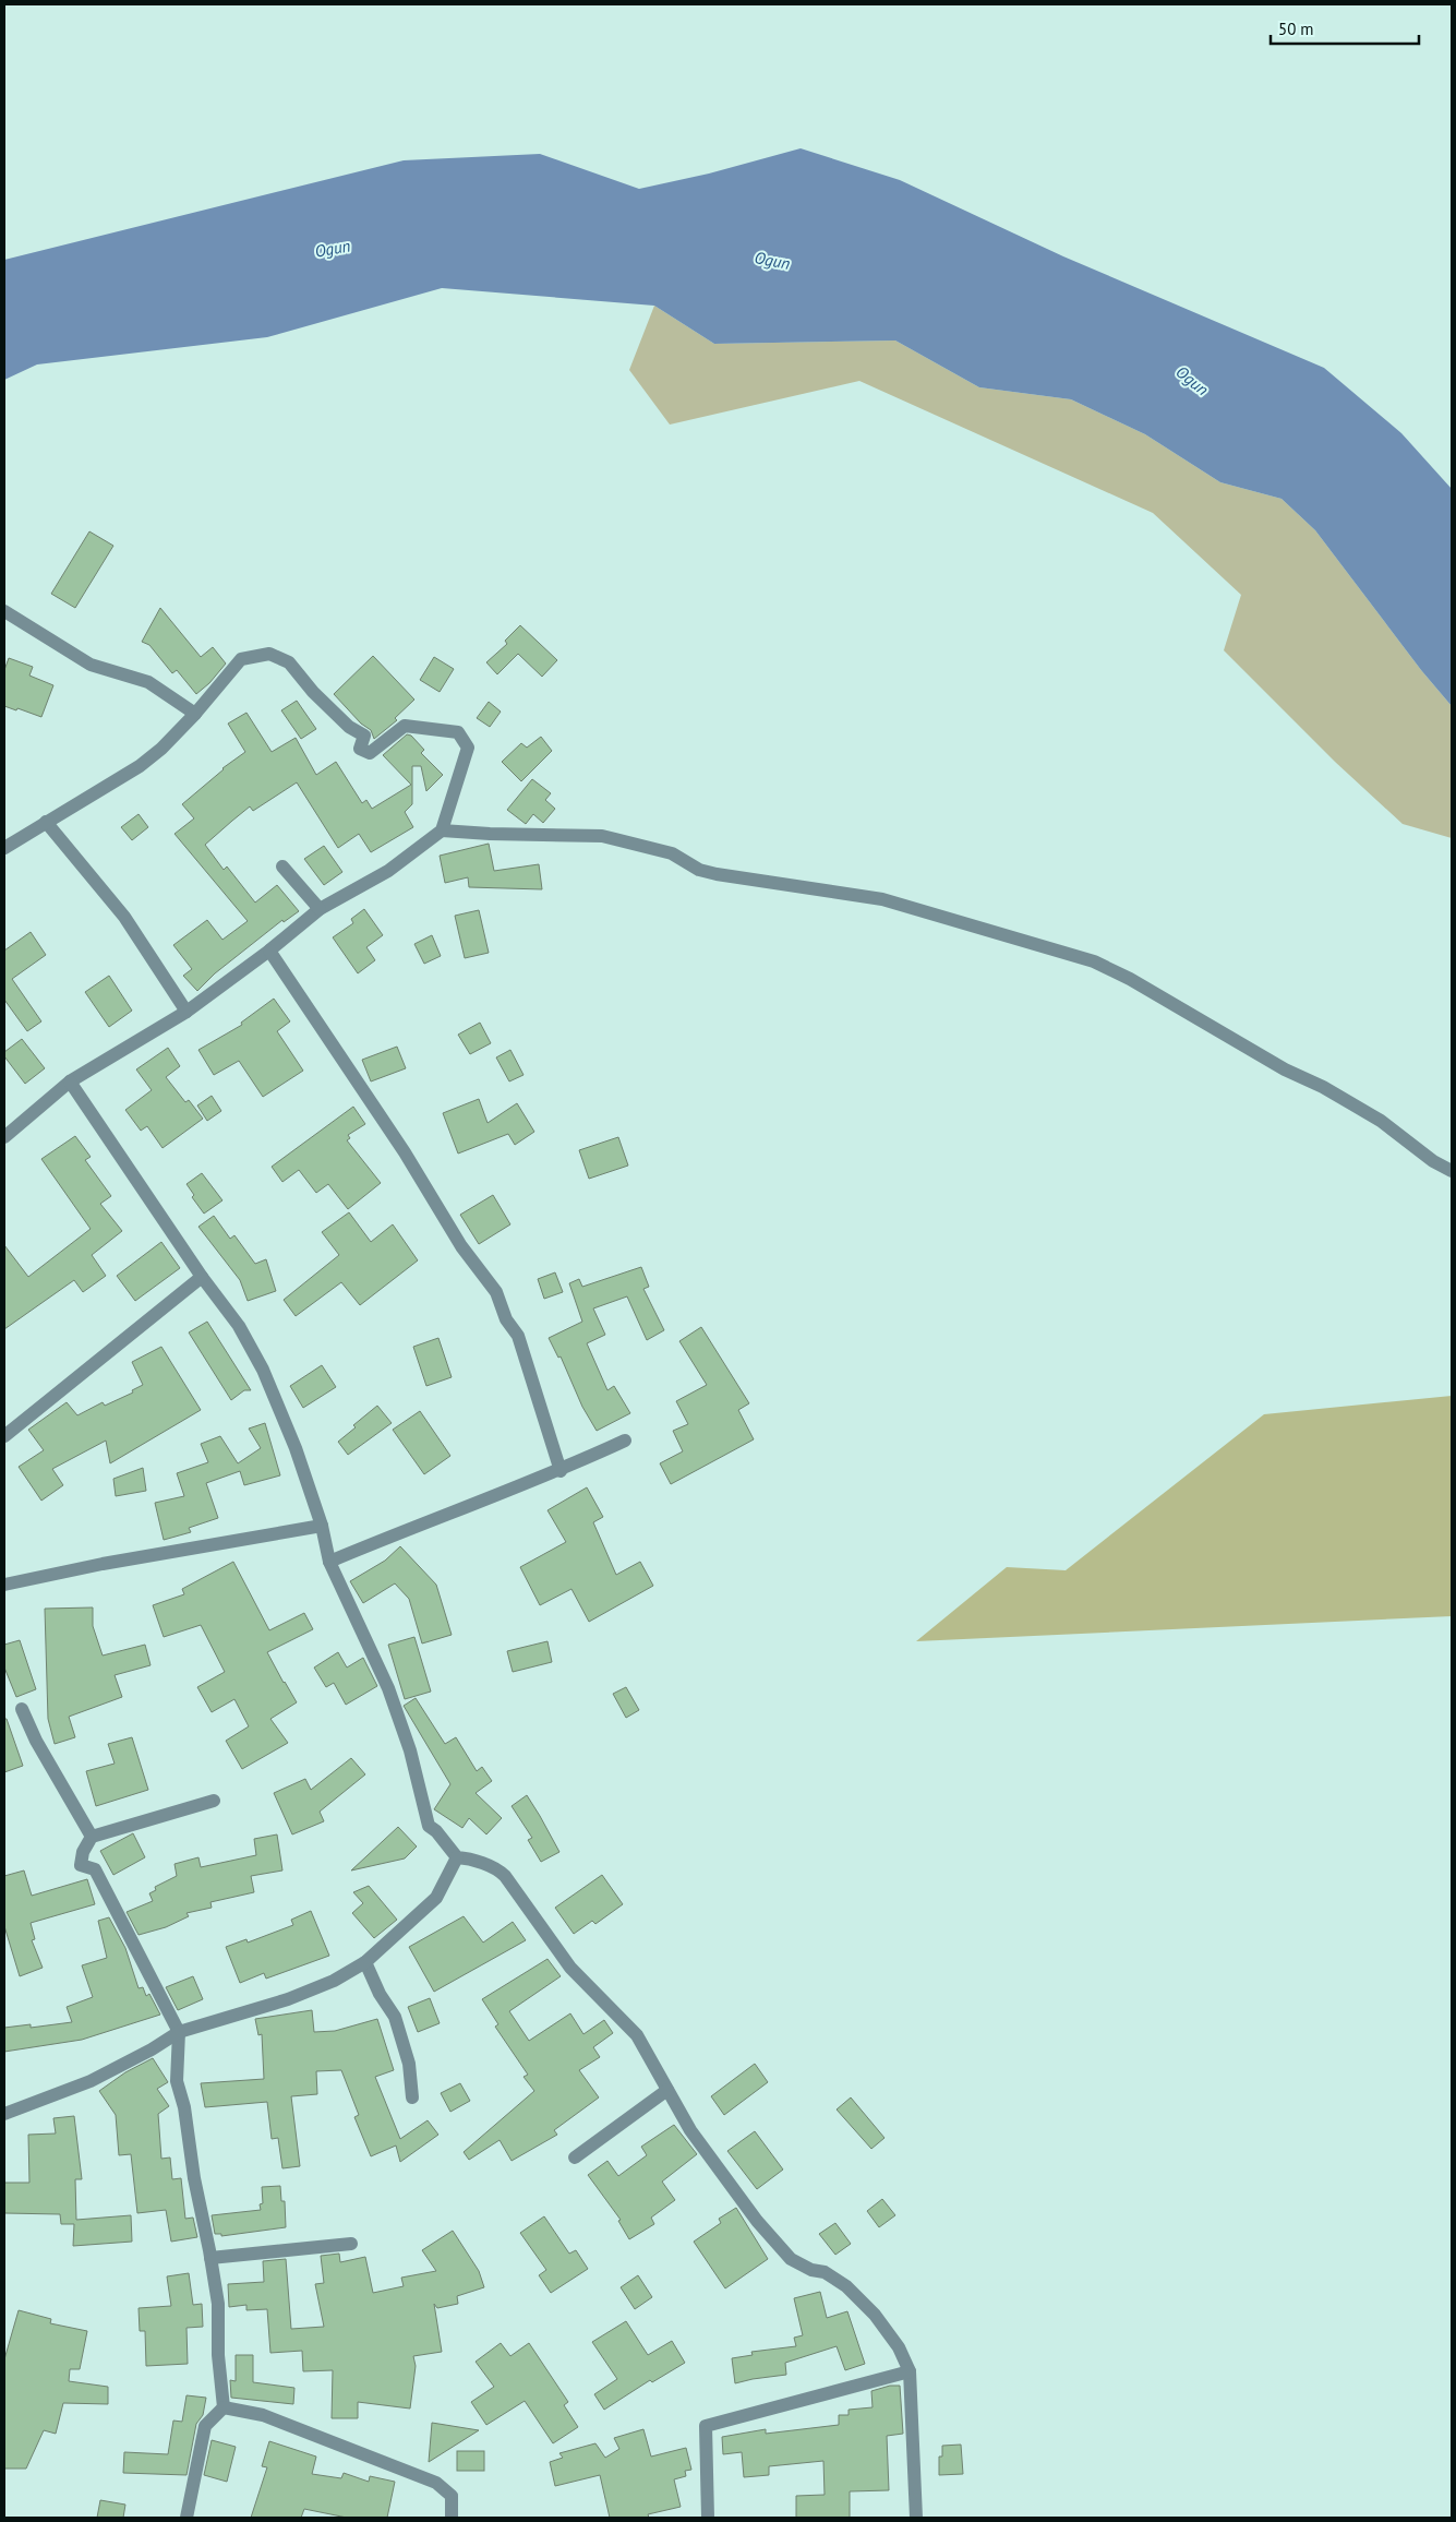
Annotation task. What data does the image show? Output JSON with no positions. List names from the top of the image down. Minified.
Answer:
{"water":["Ogun"],"scale_bar":"50 m"}
